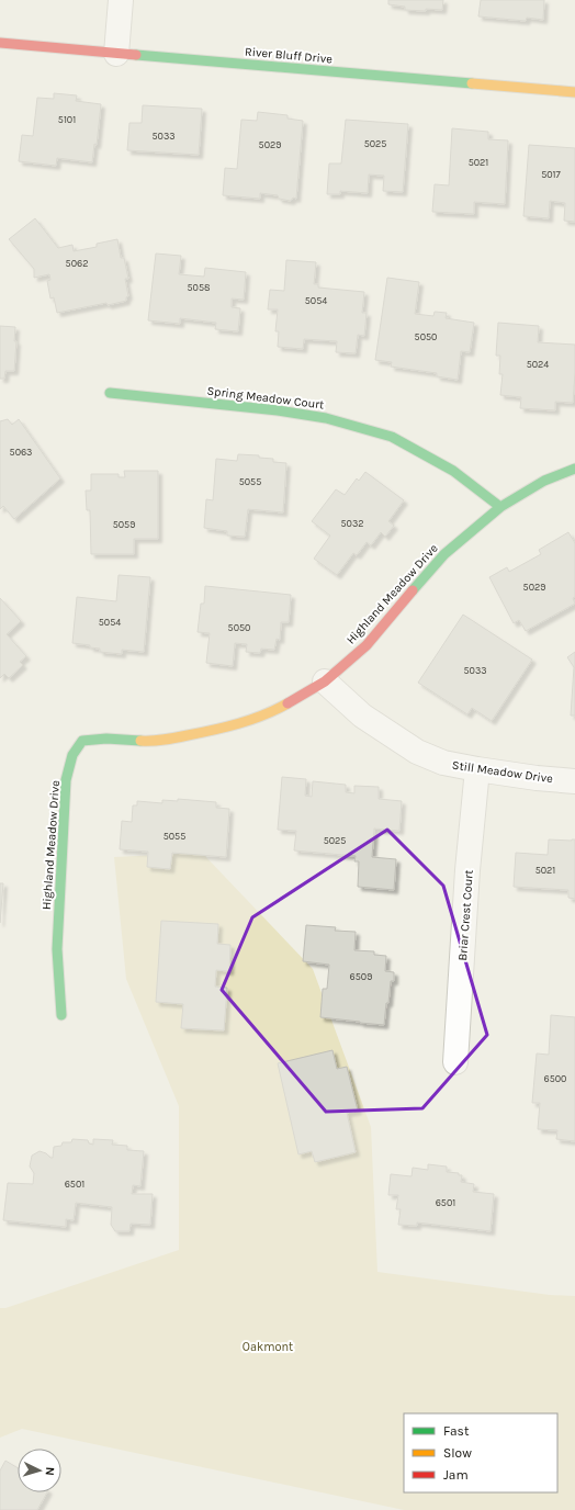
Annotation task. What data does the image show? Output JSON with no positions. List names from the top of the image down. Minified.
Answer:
{"streets":{"street":["River Bluff Drive","Spring Meadow Court","Highland Meadow Drive","Still Meadow Drive","Briar Crest Court"]},"crossings":[["Spring Meadow Court","Highland Meadow Drive"],["Highland Meadow Drive","Still Meadow Drive"],["Still Meadow Drive","Briar Crest Court"]],"parks":["Oakmont"],"house_numbers":["5101","5033","5025","5029","5021","5017","5062","5058","5054","5050","5024","5063","5055","5032","5059","5029","5054","5050","5033","5055","5025","5021","6509","6500","6501","6501"],"legend":["Fast","Slow","Jam"],"north":"right"}
